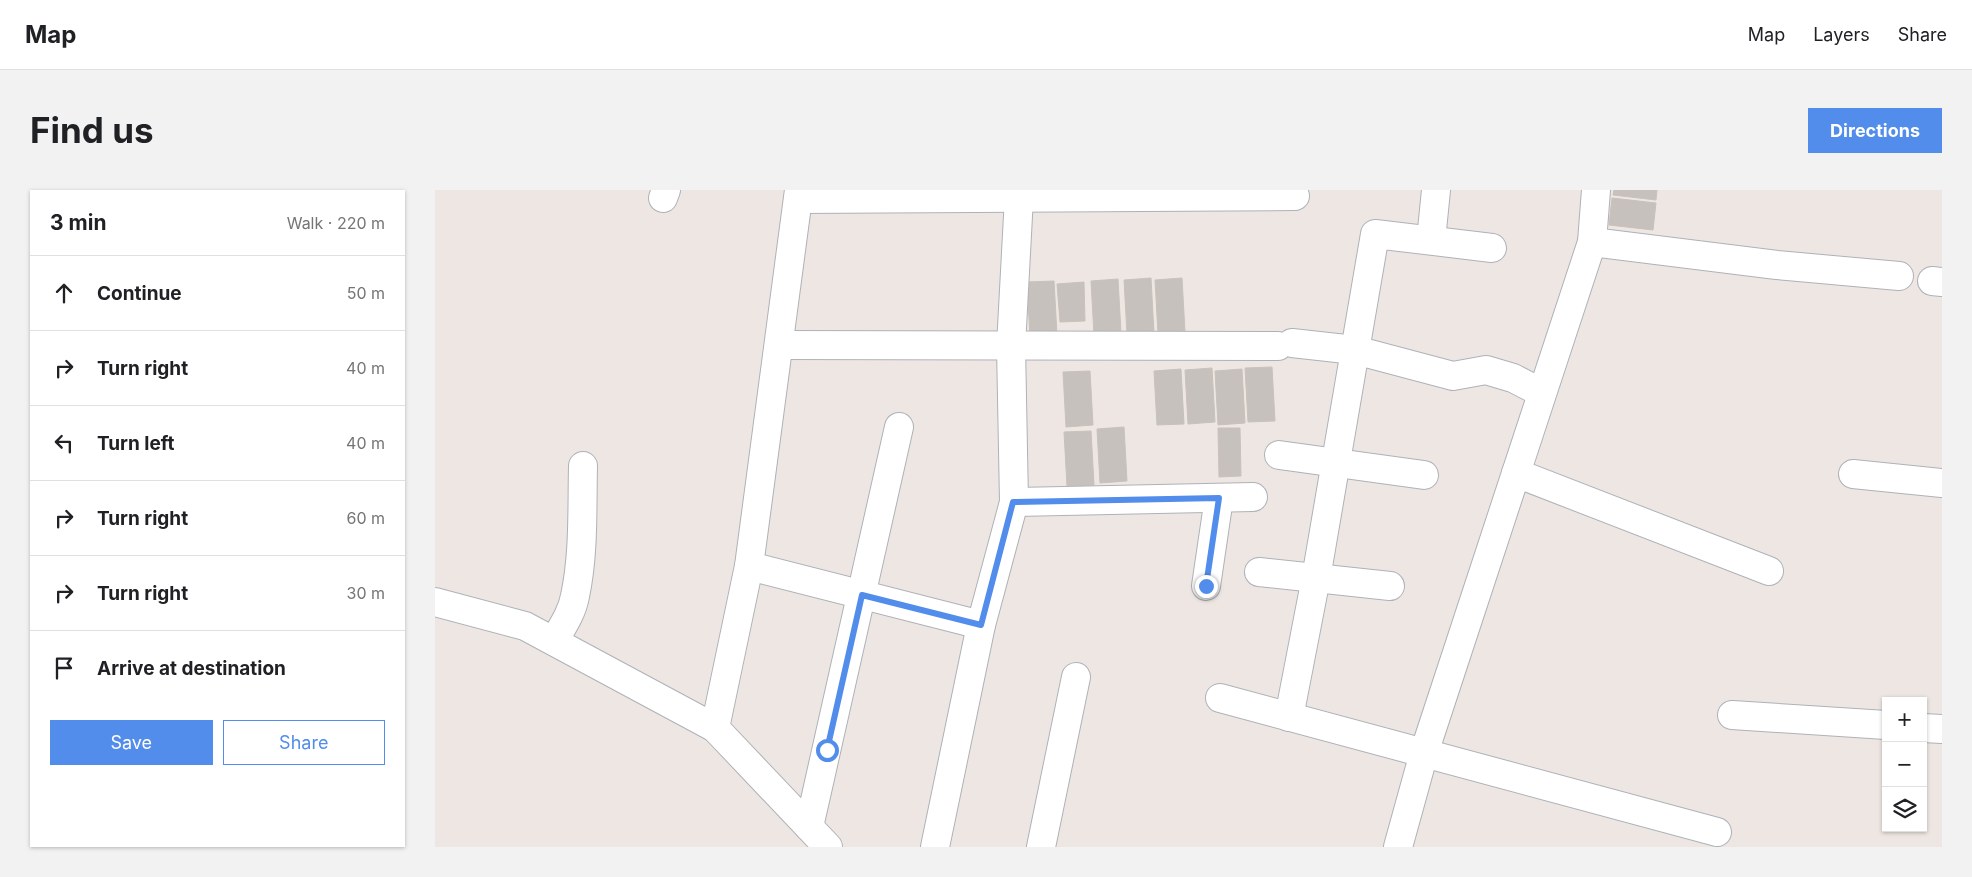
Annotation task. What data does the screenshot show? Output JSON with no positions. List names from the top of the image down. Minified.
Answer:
{"page":{"header":"Map","nav":["Map","Layers","Share"],"buttons":["Directions",["Save","Share"]],"title":"Find us","heading":["3 min","Walk · 220 m"],"list":[["Continue","50 m"],["Turn right","40 m"],["Turn left","40 m"],["Turn right","60 m"],["Turn right","30 m"],"Arrive at destination"],"map_buttons":["+","−"]}}
